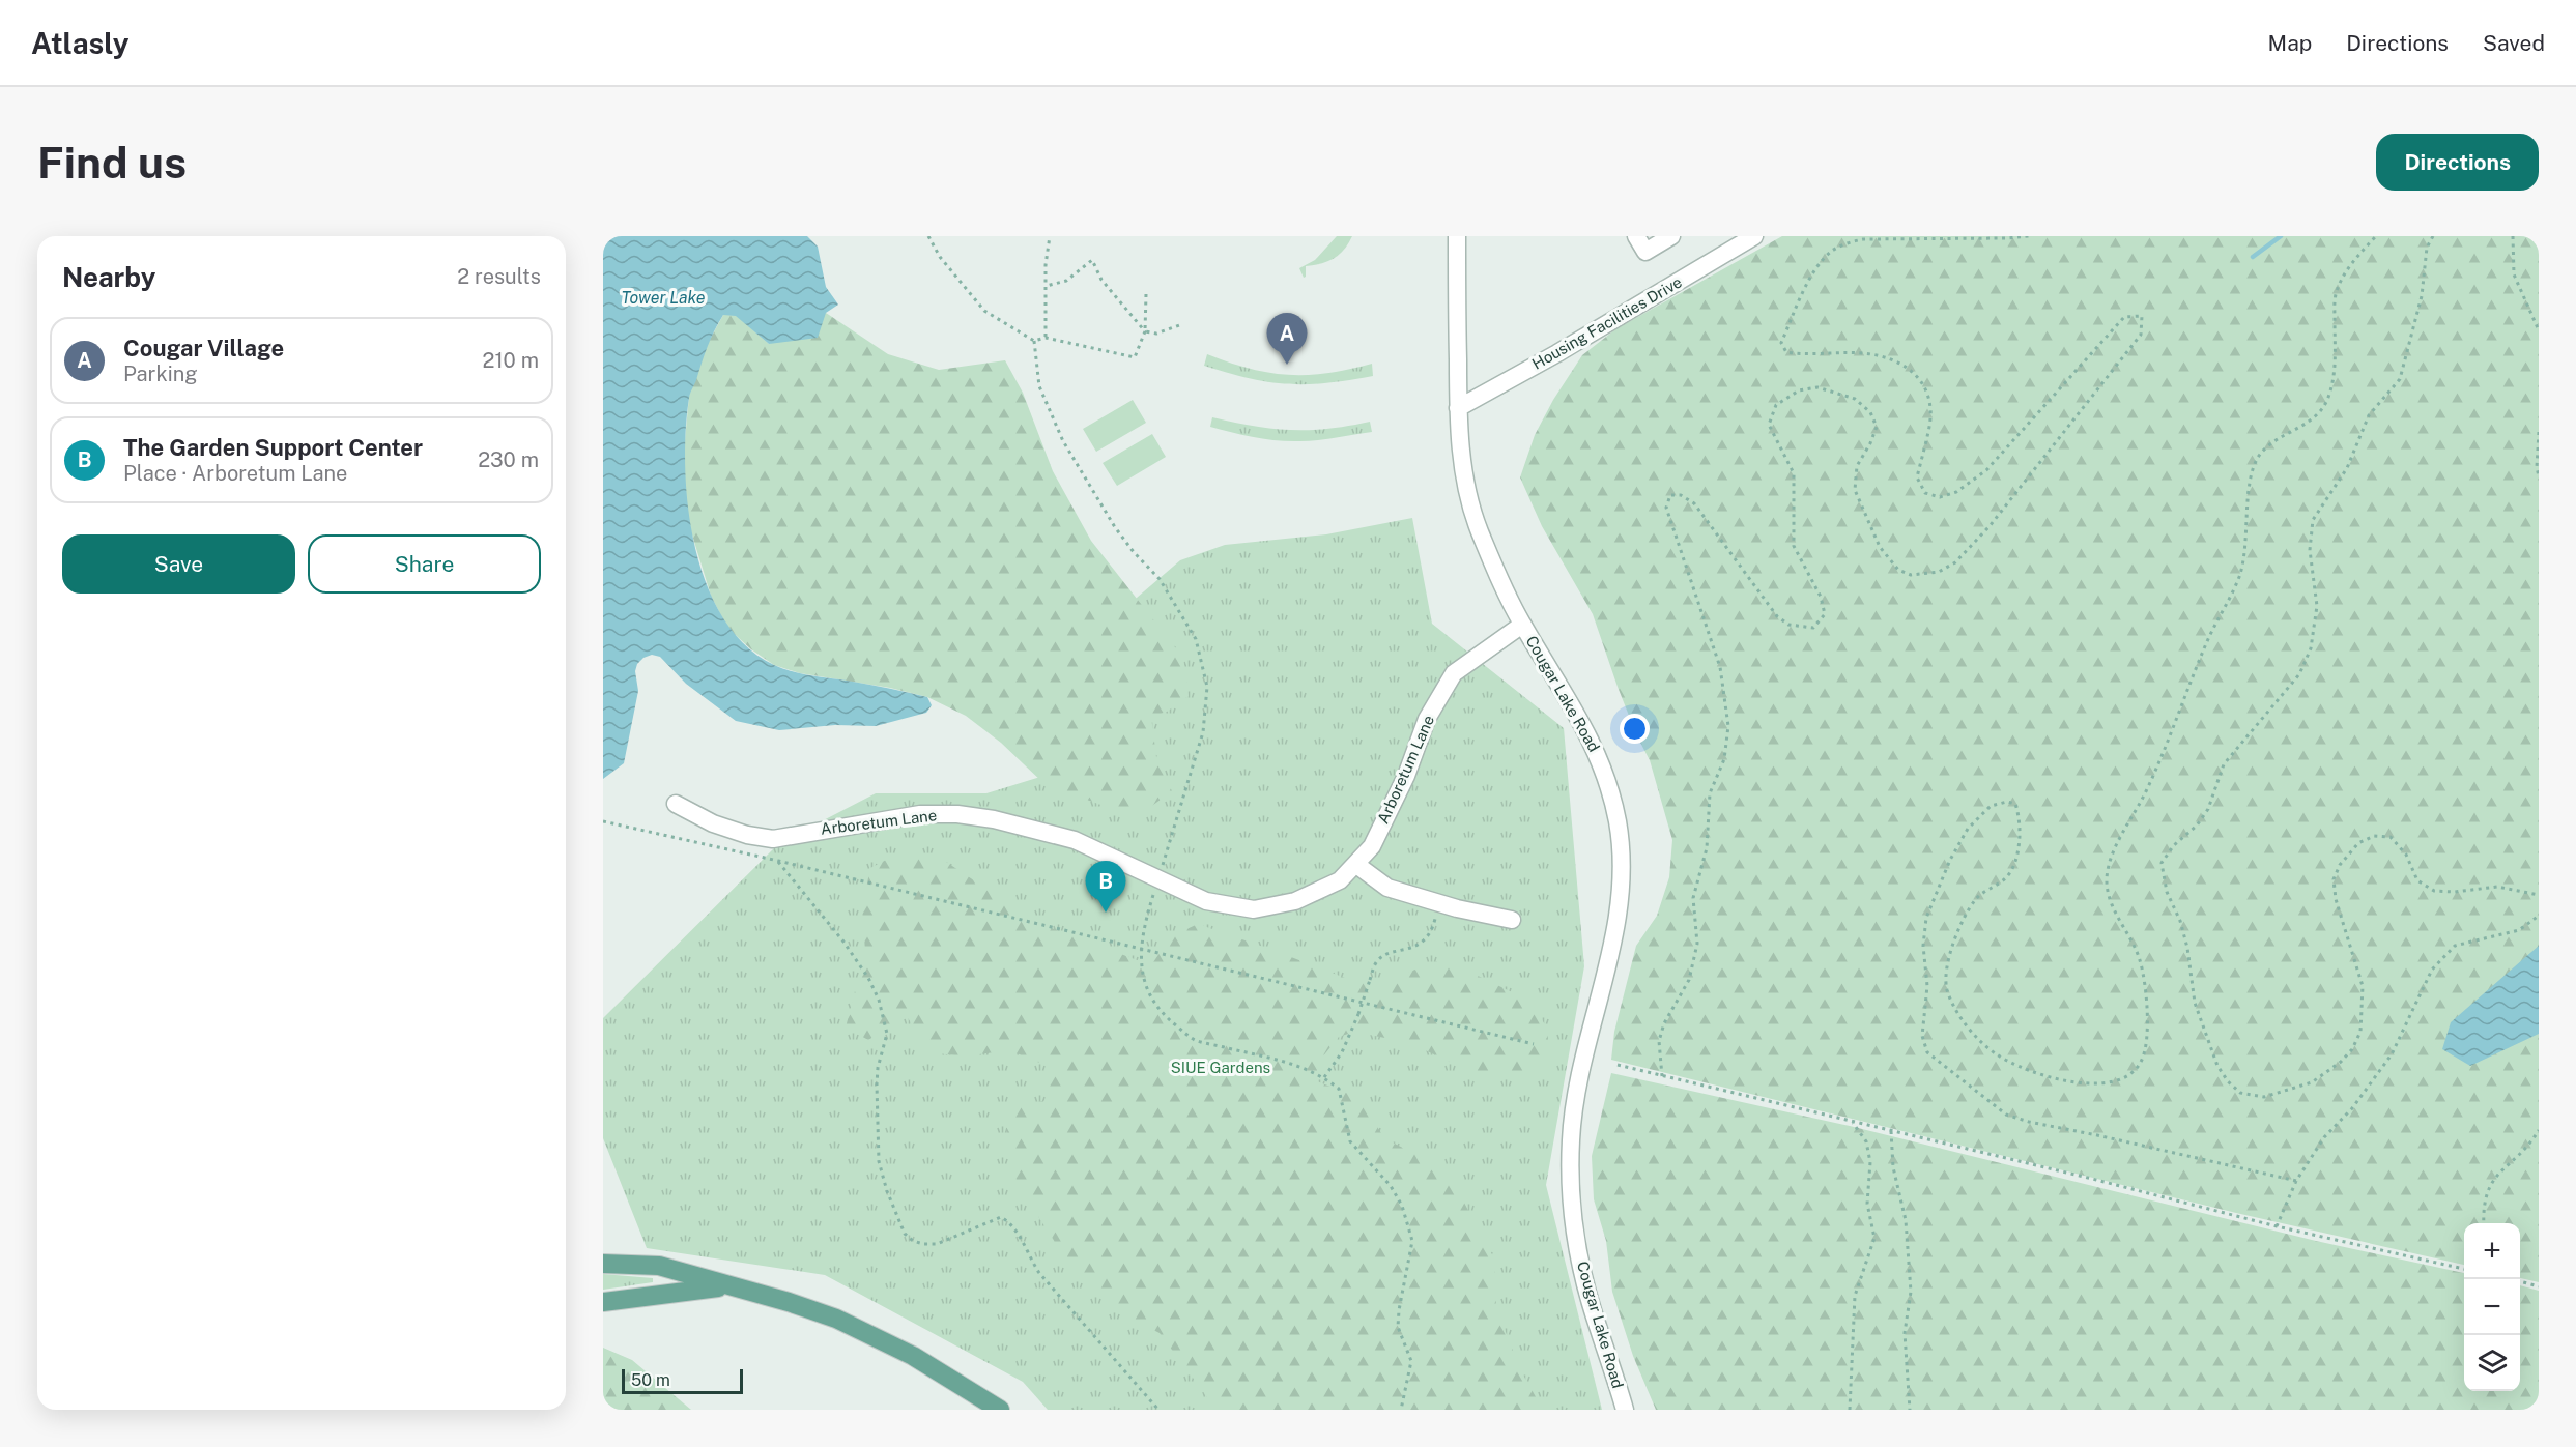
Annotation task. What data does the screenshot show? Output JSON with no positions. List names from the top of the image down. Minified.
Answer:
{"streets":{"street":["Housing Facilities Drive","Cougar Lake Road","Arboretum Lane"]},"crossings":[["Housing Facilities Drive","Cougar Lake Road"],["Cougar Lake Road","Arboretum Lane"]],"water":["Tower Lake"],"parks":["SIUE Gardens"],"scale_bar":"50 m","page":{"header":"Atlasly","nav":["Map","Directions","Saved"],"buttons":["Directions",["Save","Share"]],"title":"Find us","heading":["Nearby","2 results"],"pins":["A","B"],"list":[{"mark":"A","name":"Cougar Village","note":"Parking","value":"210 m"},{"mark":"B","name":"The Garden Support Center","note":"Place · Arboretum Lane","value":"230 m"}],"map_buttons":["+","−"],"scale":"50 m"}}
